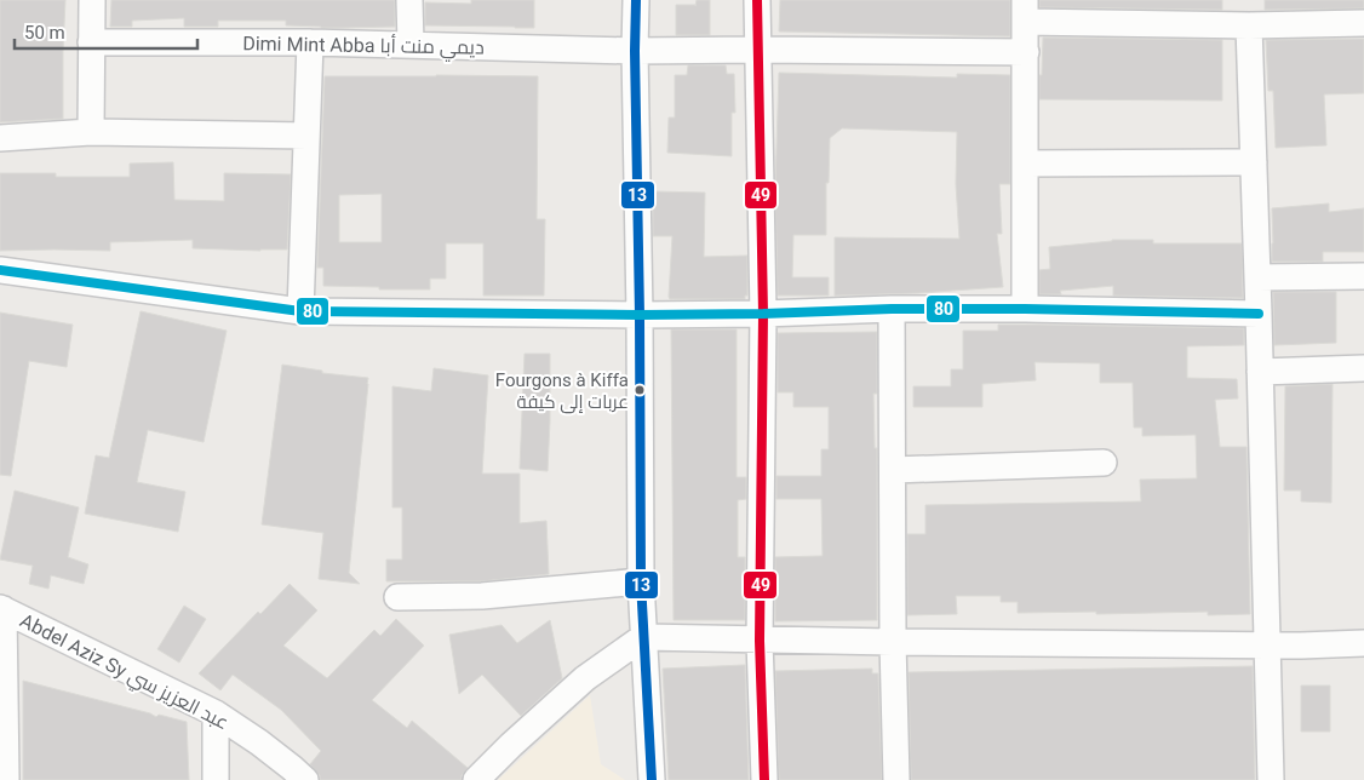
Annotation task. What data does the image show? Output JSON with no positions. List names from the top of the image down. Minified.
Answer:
{"streets":{"street":["Dimi Mint Abba ديمي منت أبا","Abdel Aziz Sy عبد العزيز سي"]},"places":["Fourgons à Kiffa عربات إلى كيفة"],"lines":["transit line 13","transit line 49","transit line 80"],"scale_bar":"50 m"}
